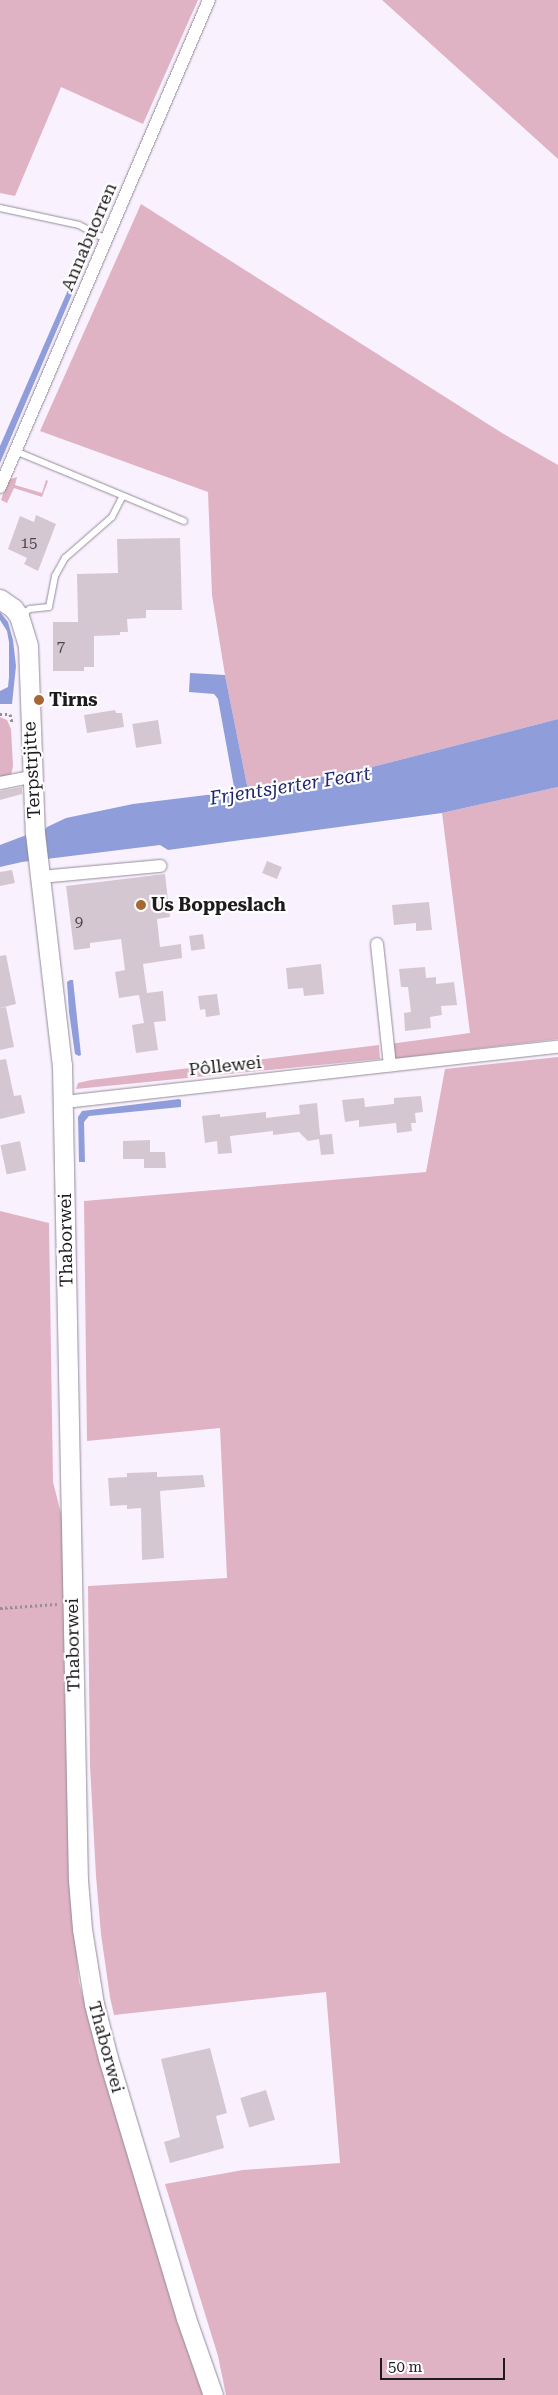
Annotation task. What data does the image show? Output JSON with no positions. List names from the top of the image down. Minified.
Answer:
{"streets":{"street":["Annabuorren","Terpstrjitte","Pôllewei","Thaborwei"]},"crossings":[["Terpstrjitte","Thaborwei"],["Pôllewei","Thaborwei"]],"water":["Frjentsjerter Feart"],"places":["Tirns","Us Boppeslach"],"house_numbers":["15","7","9"],"scale_bar":"50 m"}
